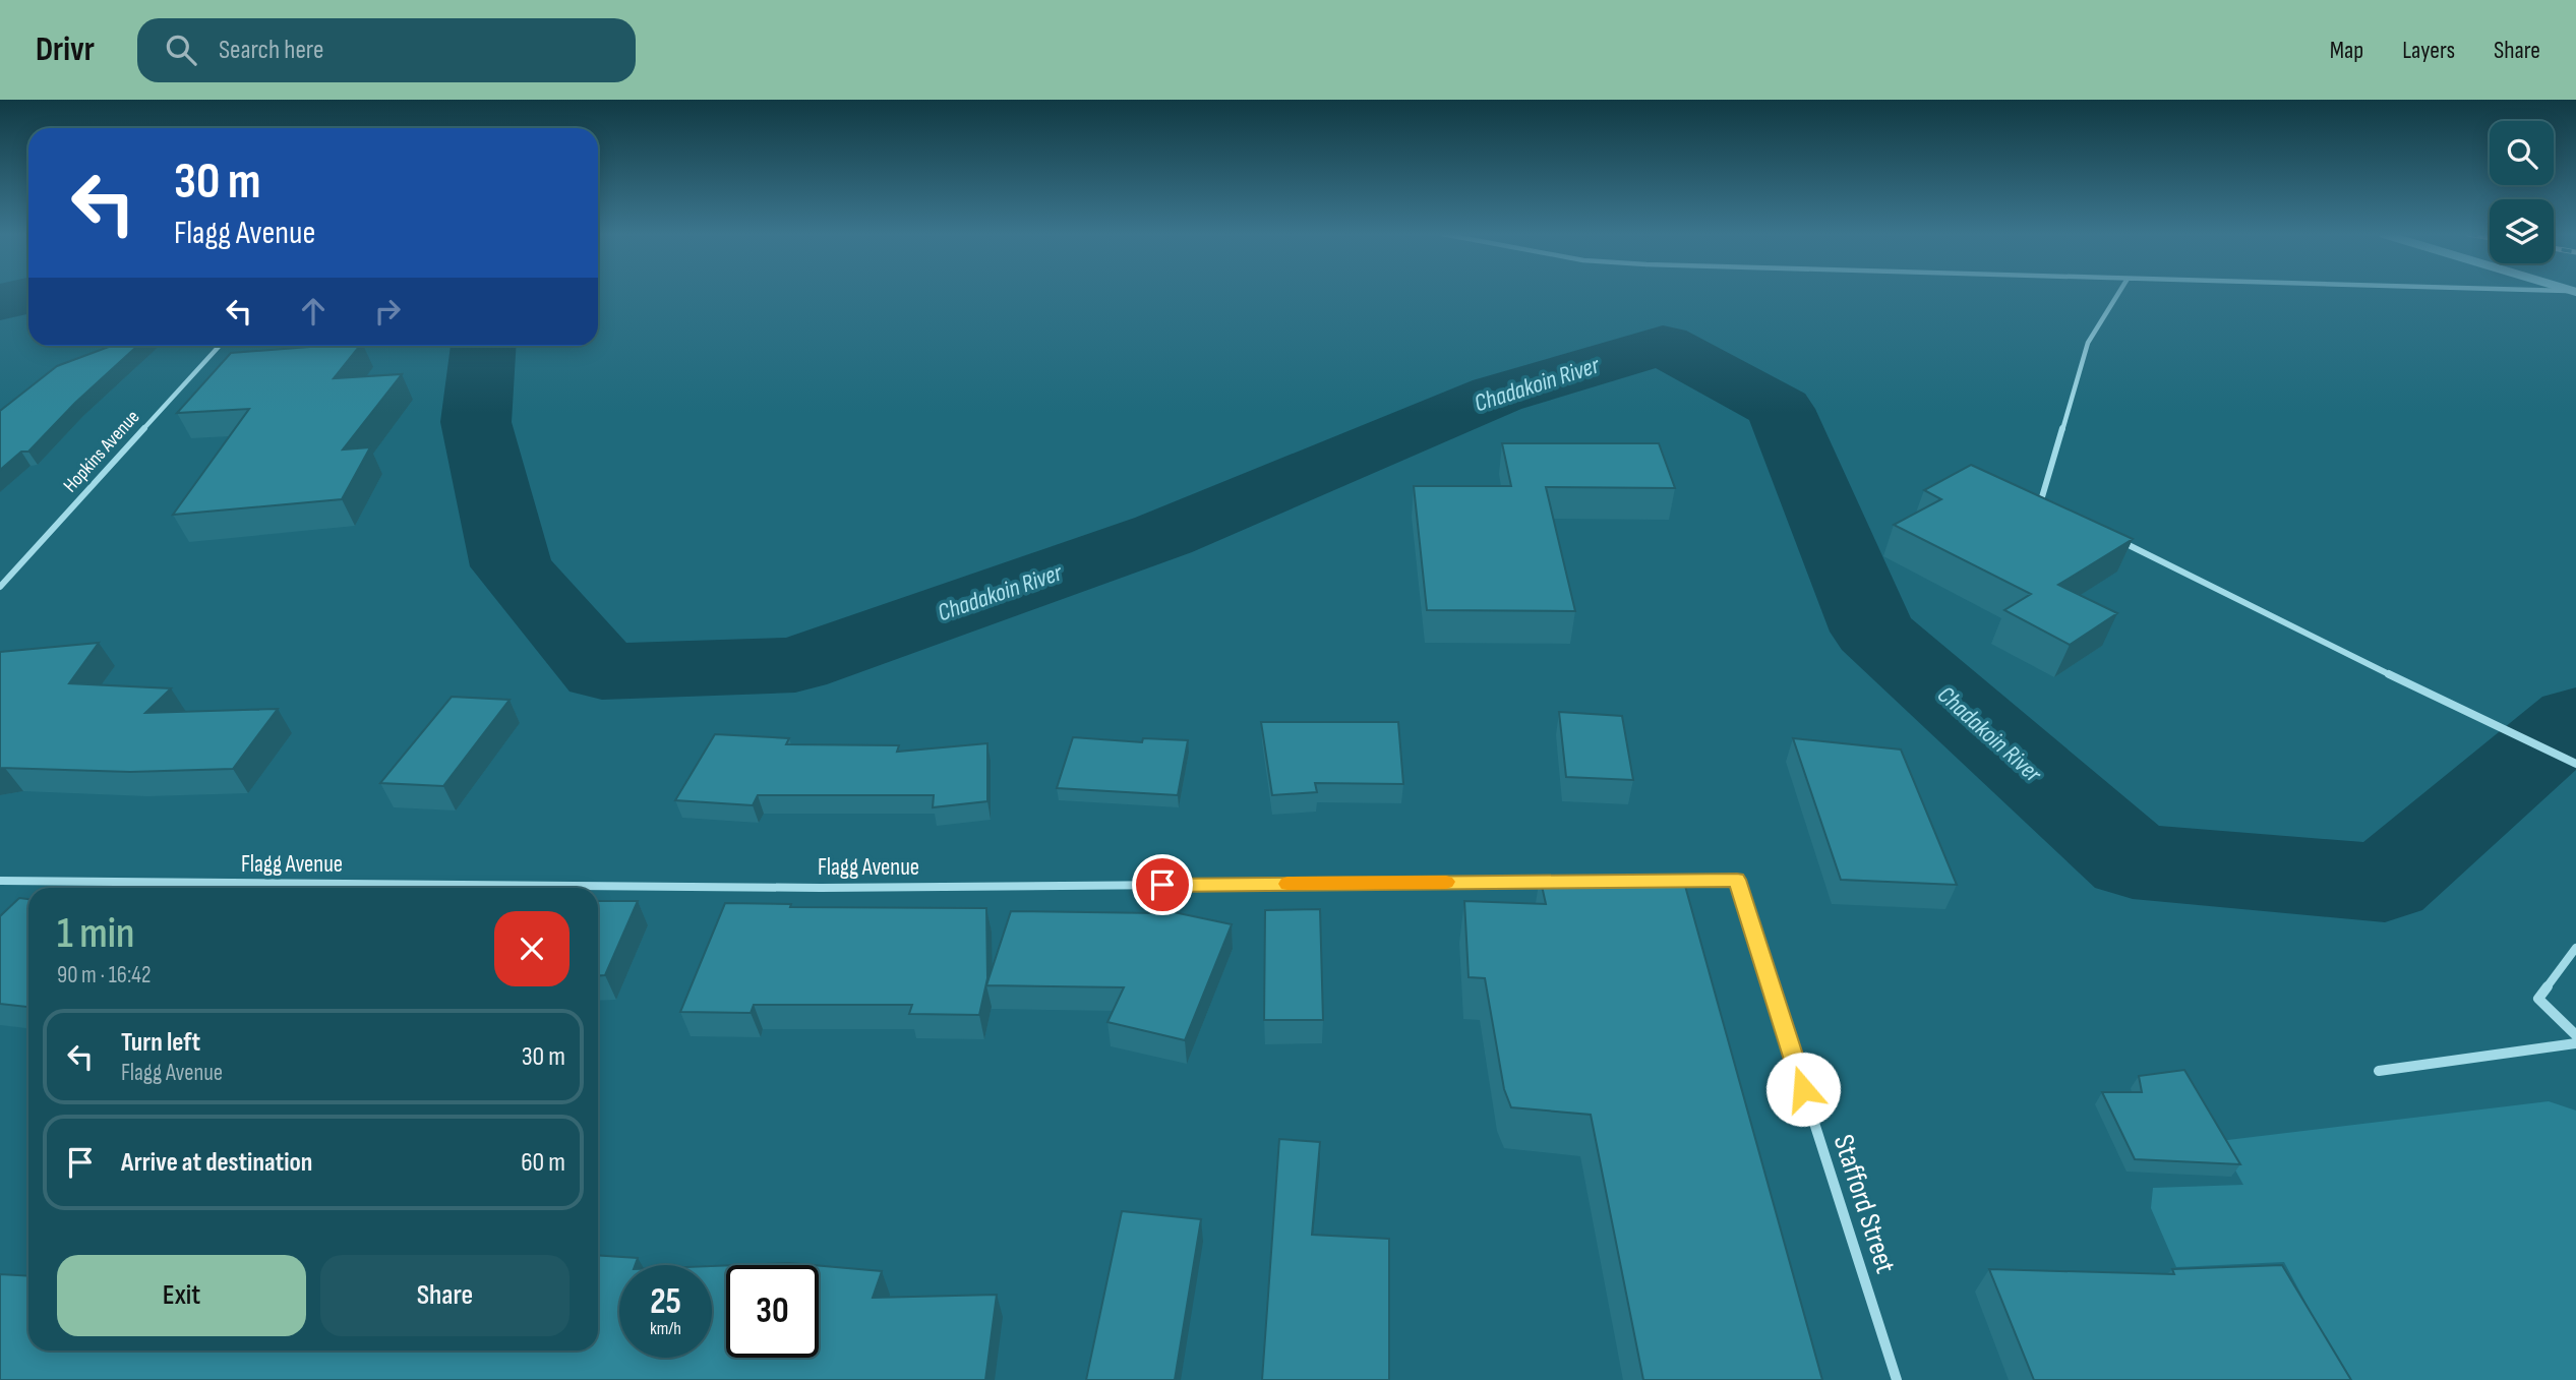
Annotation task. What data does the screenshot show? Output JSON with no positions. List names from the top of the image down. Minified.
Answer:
{"streets":{"street":["Hopkins Avenue","Flagg Avenue","Stafford Street"]},"water":["Chadakoin River"],"page":{"header":"Drivr","search":"Search here","nav":["Map","Layers","Share"],"turn":["30 m","Flagg Avenue"],"heading":["1 min","90 m · 16:42"],"list":[{"name":"Turn left","note":"Flagg Avenue","value":"30 m"},{"name":"Arrive at destination","value":"60 m"}],"buttons":["Exit","Share"],"speed":"25 km/h","limit":"30"}}
